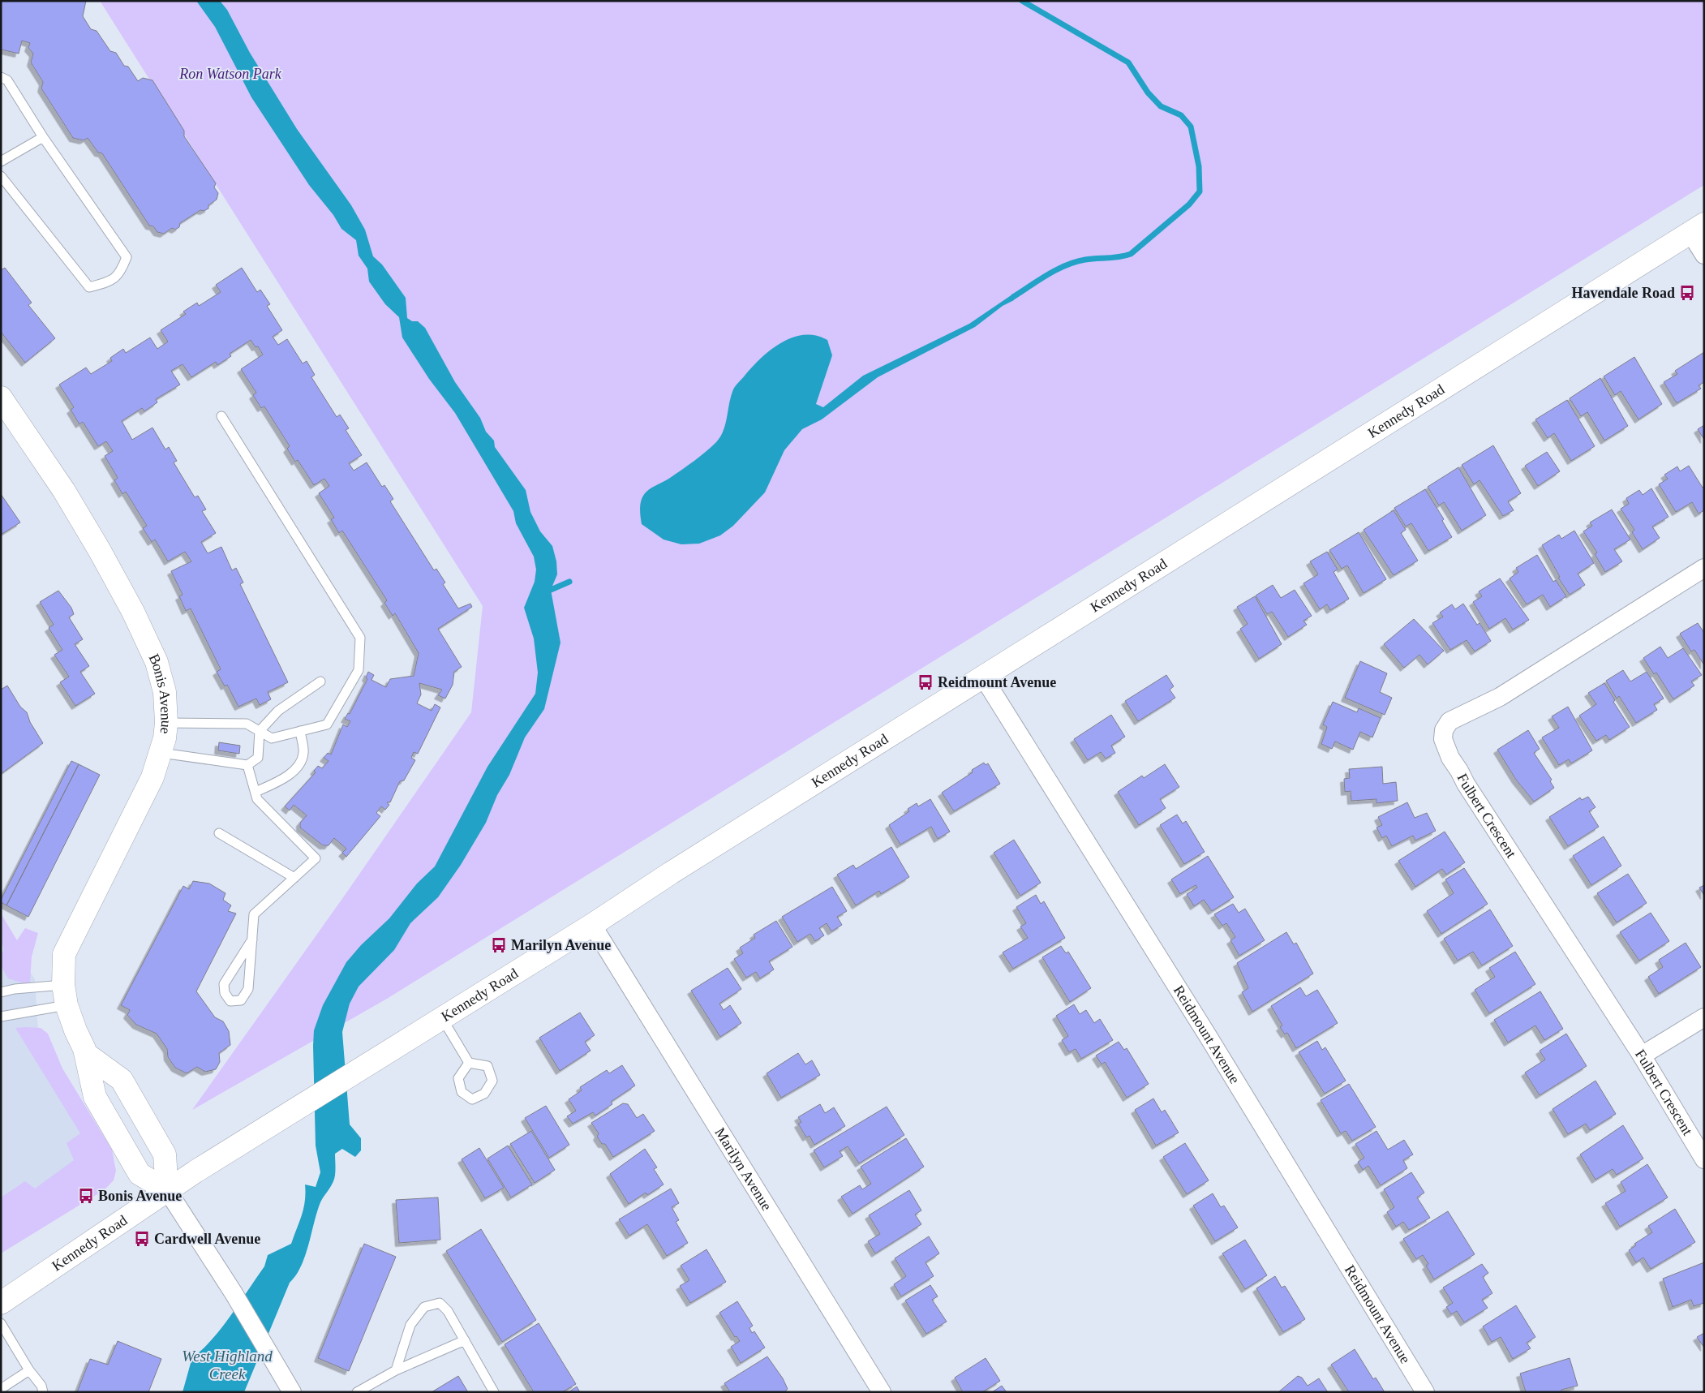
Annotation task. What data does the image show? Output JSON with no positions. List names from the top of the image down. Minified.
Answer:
{"streets":{"main road":["Kennedy Road","Bonis Avenue"],"street":["Fulbert Crescent","Reidmount Avenue","Marilyn Avenue"]},"crossings":[["Kennedy Road","Bonis Avenue"],["Kennedy Road","Reidmount Avenue"],["Kennedy Road","Marilyn Avenue"]],"water":["West Highland Creek"],"parks":["Ron Watson Park"],"places":{"bus stop":["Havendale Road","Reidmount Avenue","Marilyn Avenue","Bonis Avenue","Cardwell Avenue"]}}
